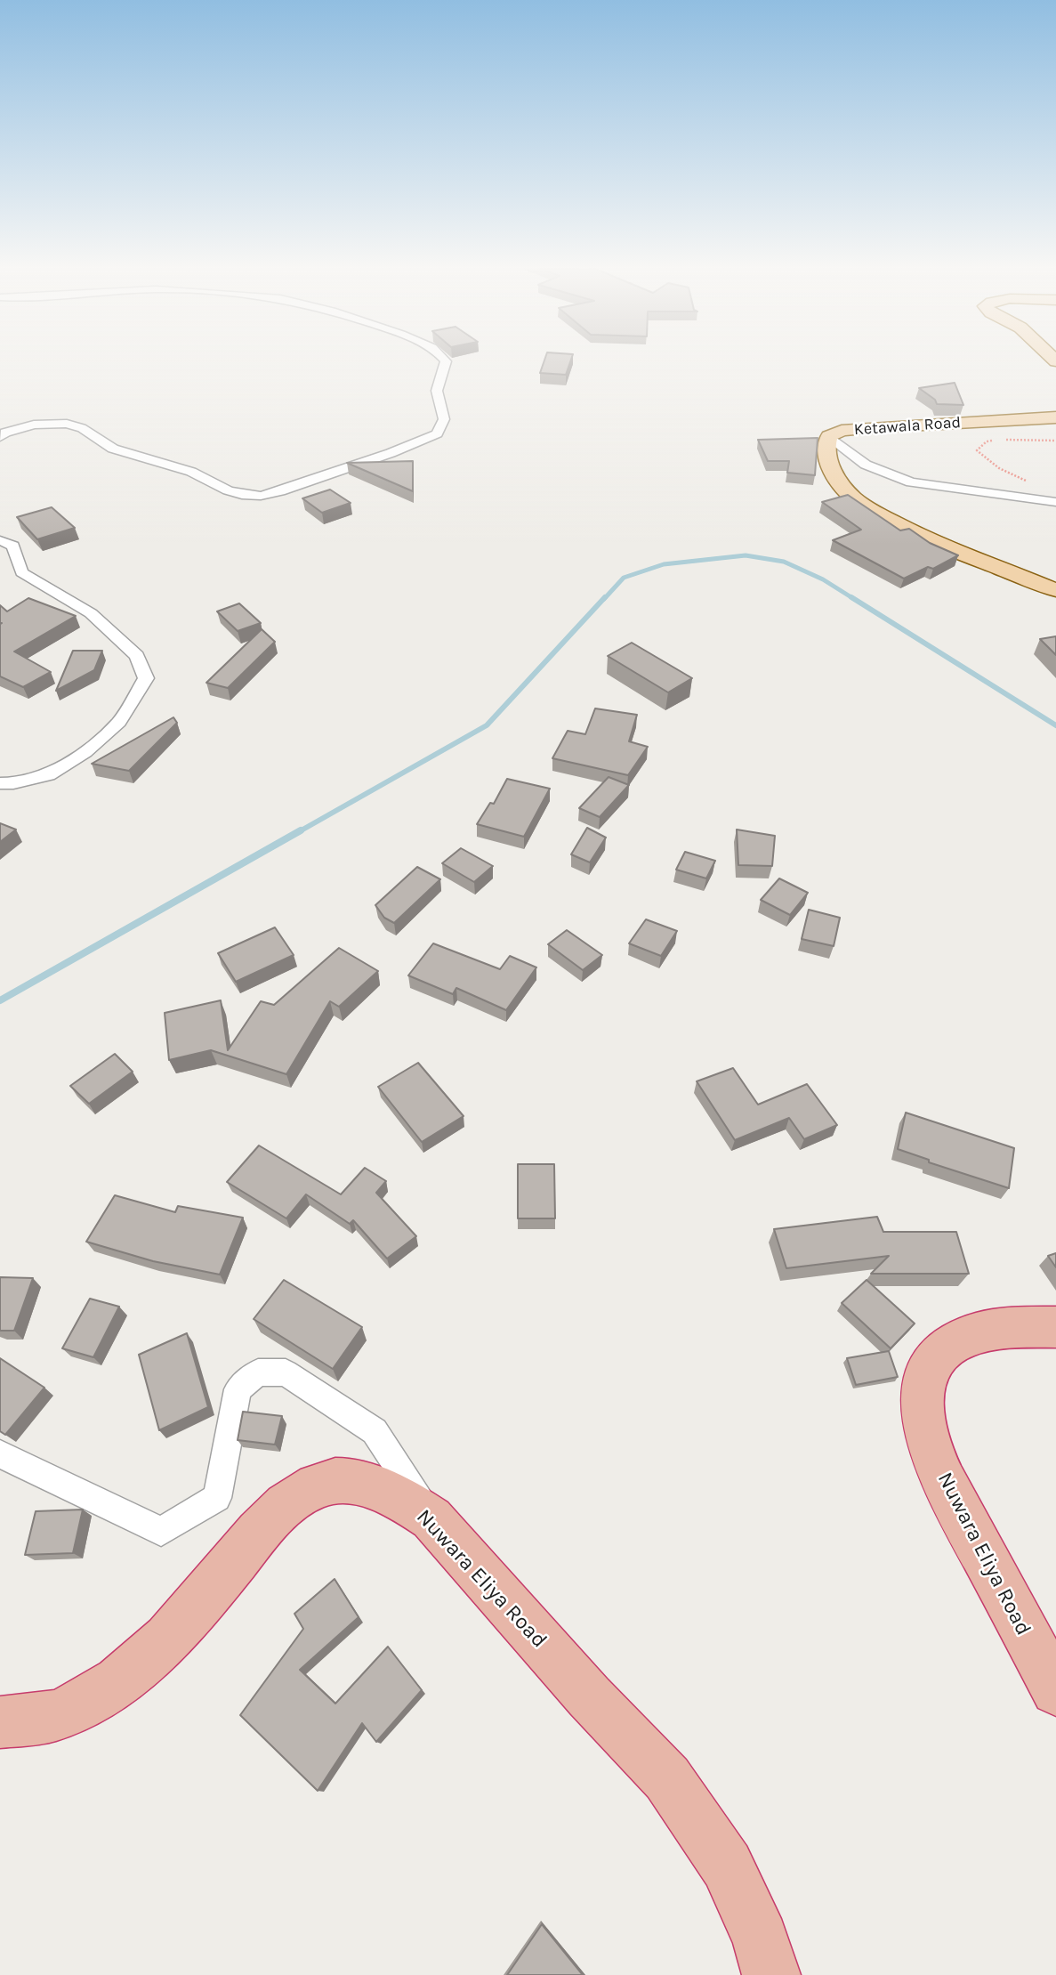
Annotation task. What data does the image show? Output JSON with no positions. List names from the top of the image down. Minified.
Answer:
{"streets":{"highway":["Nuwara Eliya Road"],"main road":["Ketawala Road"]}}
